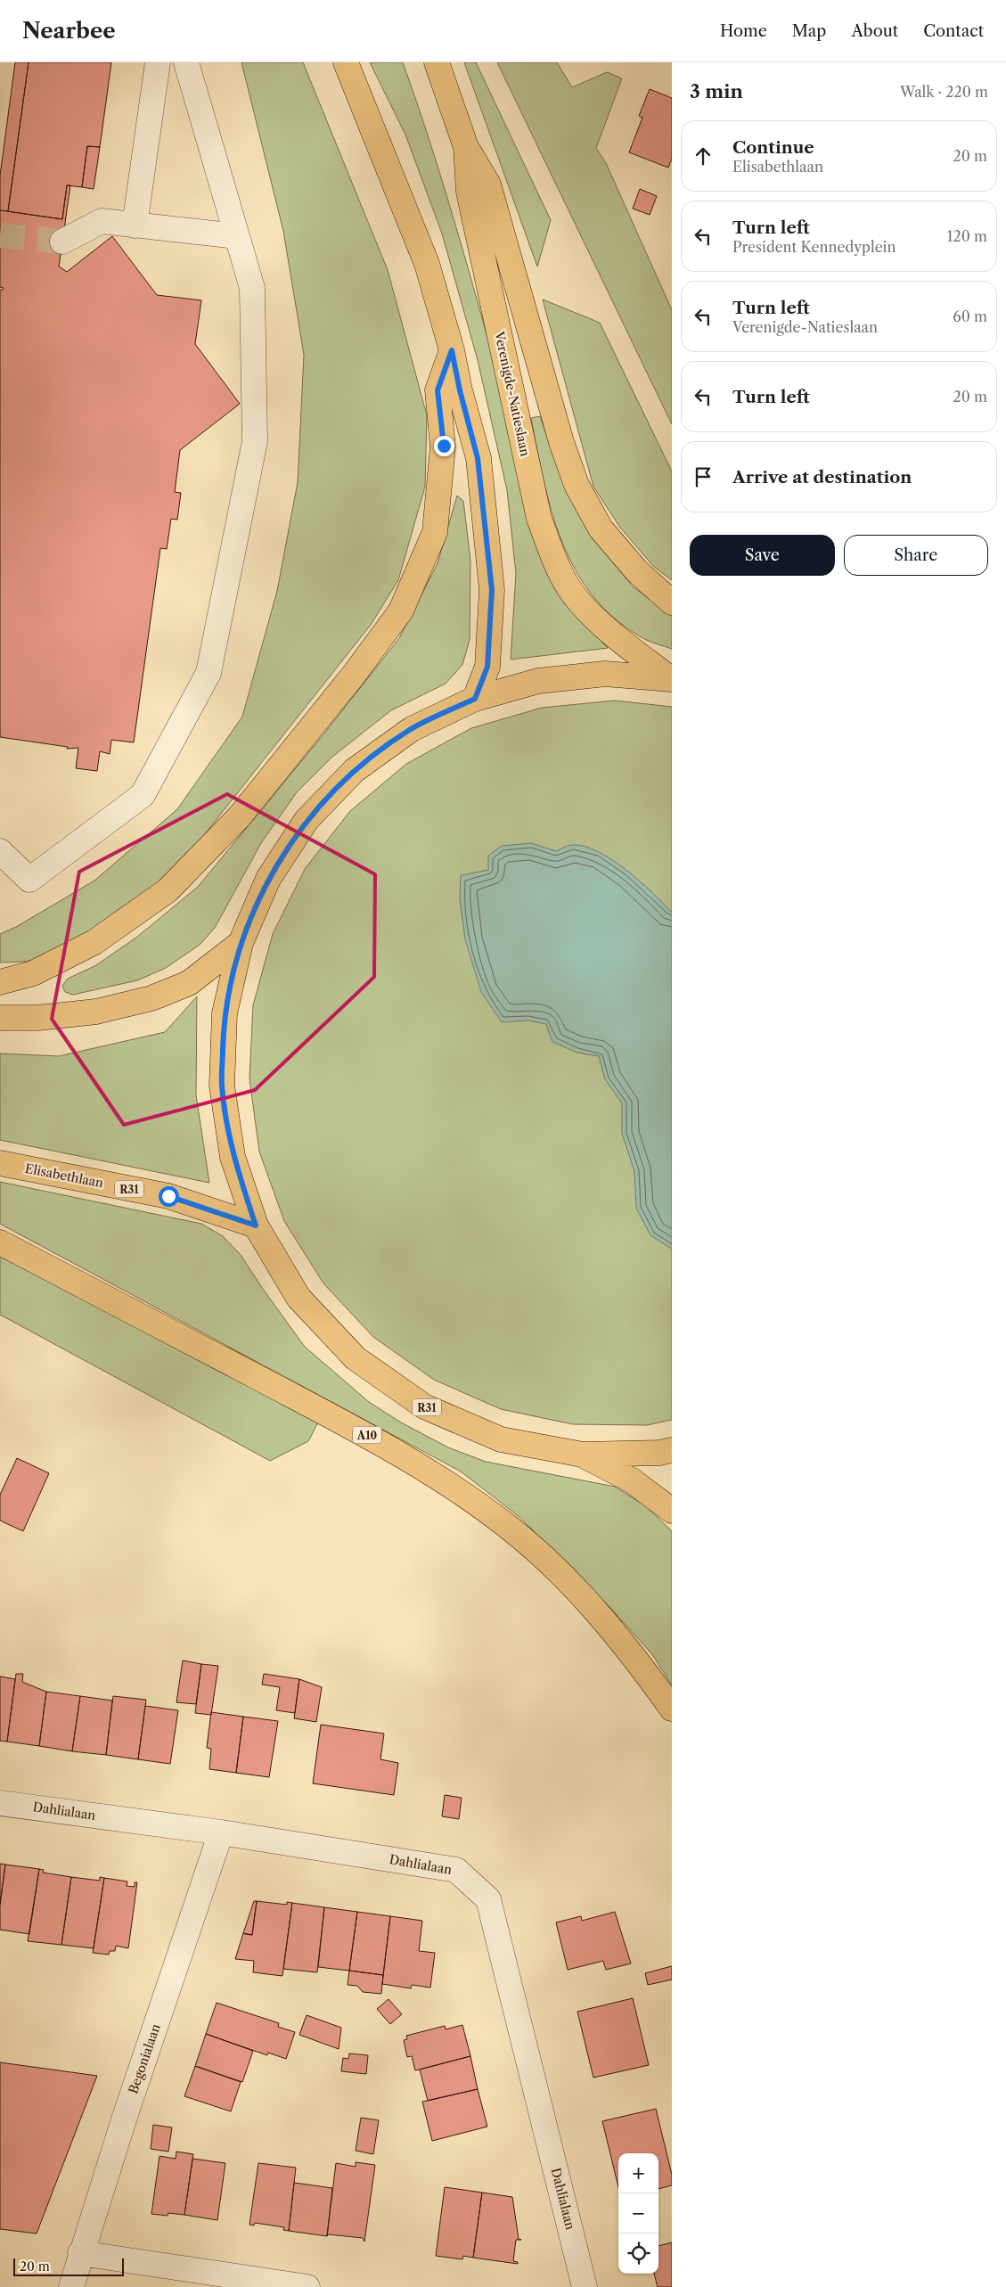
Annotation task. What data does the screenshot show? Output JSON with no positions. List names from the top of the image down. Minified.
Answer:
{"streets":{"main road":["Verenigde-Natieslaan","Elisabethlaan","R31","A10"],"street":["Dahlialaan","Begonialaan"]},"crossings":[["Verenigde-Natieslaan","R31"],["Elisabethlaan","R31"],["Dahlialaan","Begonialaan"]],"scale_bar":"20 m","page":{"header":"Nearbee","nav":["Home","Map","About","Contact"],"heading":["3 min","Walk · 220 m"],"list":[["Continue","Elisabethlaan","20 m"],["Turn left","President Kennedyplein","120 m"],["Turn left","Verenigde-Natieslaan","60 m"],["Turn left","20 m"],"Arrive at destination"],"buttons":["Save","Share"],"map_buttons":["+","−"],"scale":"20 m"}}
